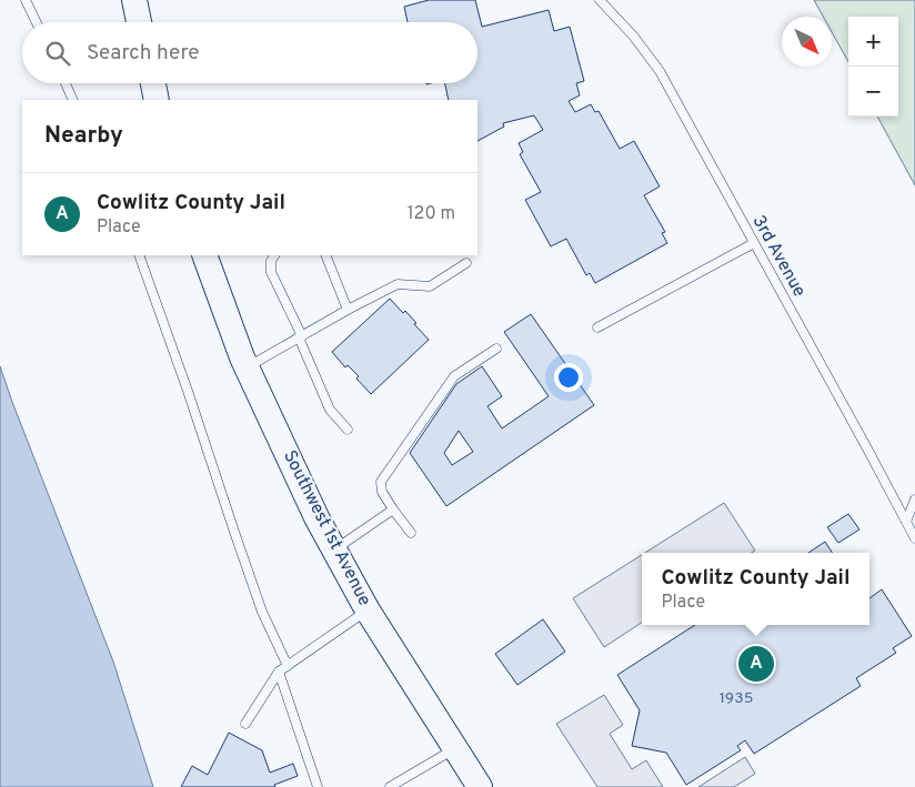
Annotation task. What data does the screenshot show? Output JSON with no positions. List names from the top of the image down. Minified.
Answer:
{"streets":{"main road":["Southwest 1st Avenue"],"lane":["3rd Avenue"]},"house_numbers":["1935"],"north":"bottom right","page":{"map_buttons":["+","−"],"search":"Search here","heading":"Nearby","list":[{"mark":"A","name":"Cowlitz County Jail","note":"Place","value":"120 m"}],"popup":["Cowlitz County Jail","Place"],"pins":"A"}}
